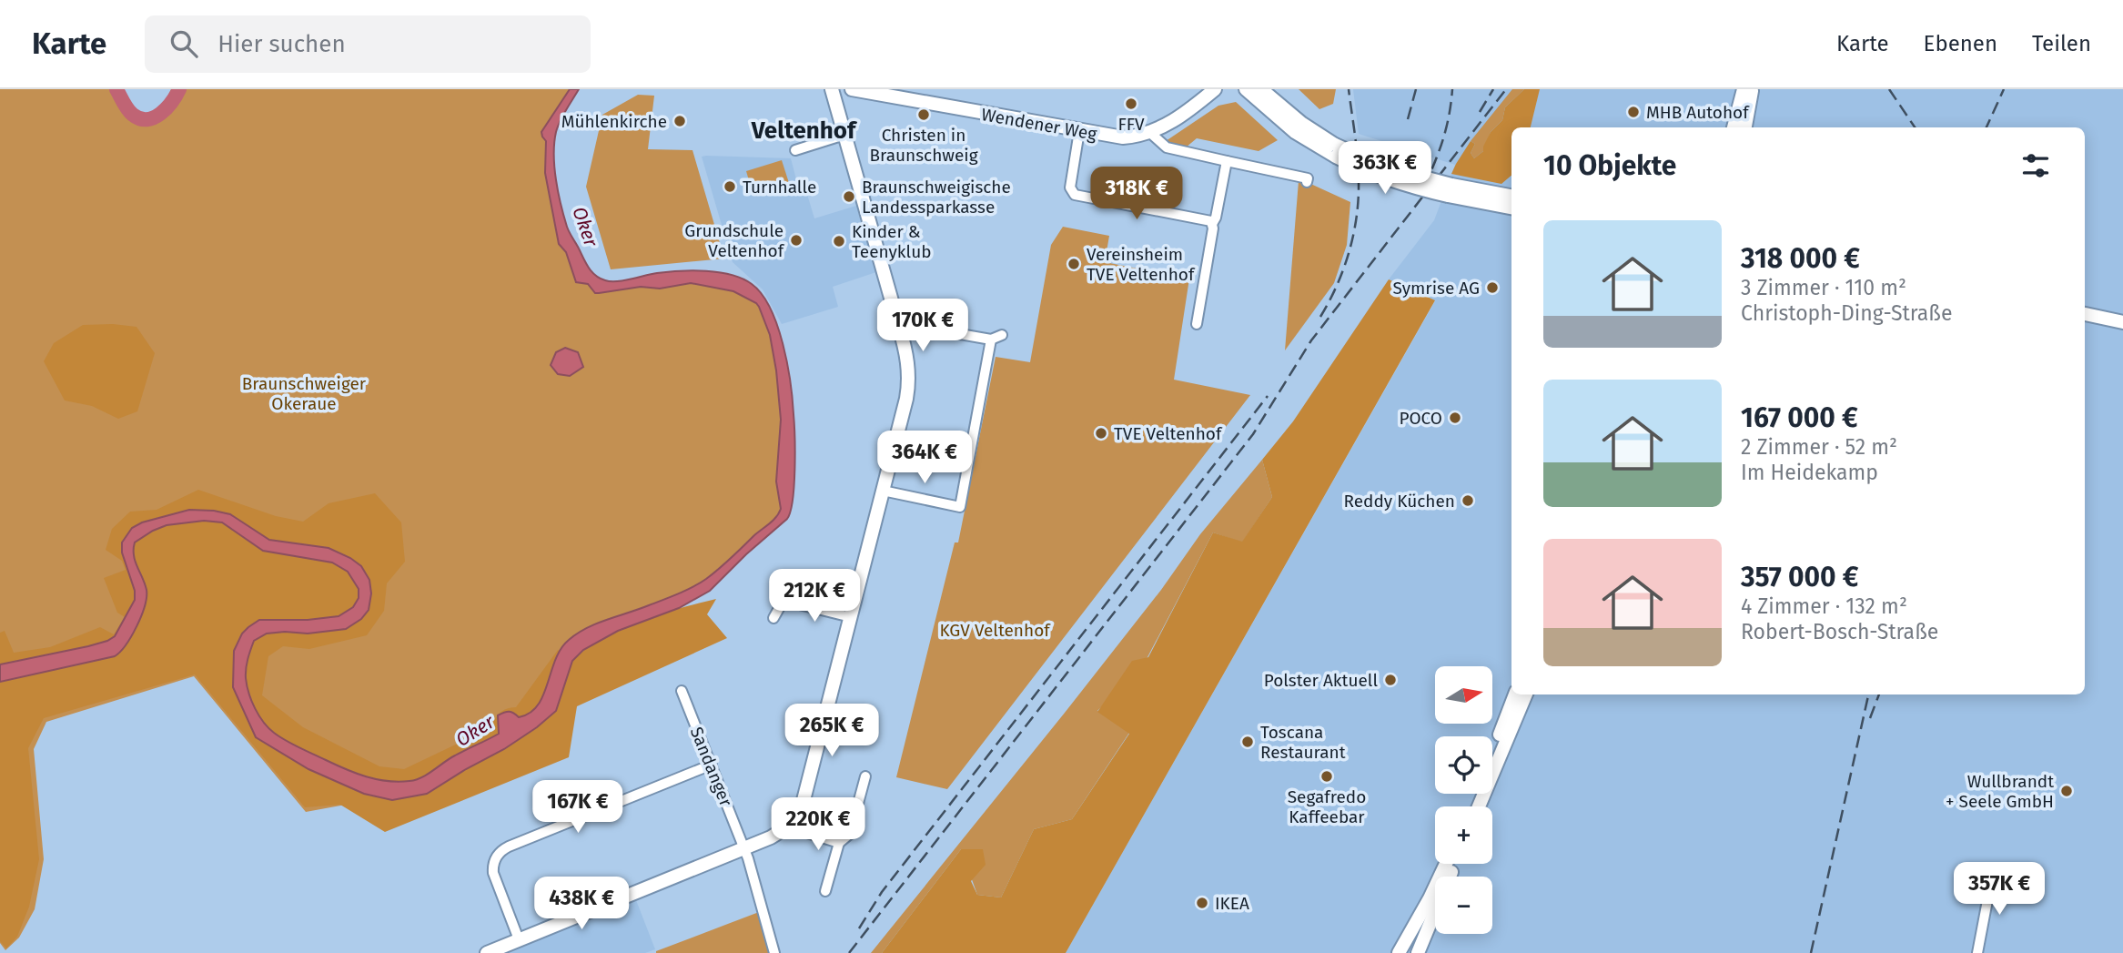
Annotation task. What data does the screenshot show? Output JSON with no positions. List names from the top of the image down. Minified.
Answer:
{"streets":{"street":["Wendener Weg","Sandanger"]},"districts":["Veltenhof"],"water":["Oker"],"parks":["Braunschweiger Okeraue","KGV Veltenhof"],"places":["FFV","MHB Autohof","Christen in Braunschweig","Mühlenkirche","Turnhalle","Braunschweigische Landessparkasse","Grundschule Veltenhof","Kinder & Teenyklub","Vereinsheim TVE Veltenhof","Symrise AG","POCO","TVE Veltenhof","Reddy Küchen","Polster Aktuell","Toscana Restaurant","Segafredo Kaffeebar","Wullbrandt + Seele GmbH","IKEA"],"north":"right","page":{"header":"Karte","search":"Hier suchen","nav":["Karte","Ebenen","Teilen"],"heading":"10 Objekte","price":["363K €","318K €","170K €","364K €","212K €","265K €","167K €","220K €","357K €","438K €"],"list":[{"name":"318 000 €","note":"3 Zimmer · 110 m² · Christoph-Ding-Straße"},{"name":"167 000 €","note":"2 Zimmer · 52 m² · Im Heidekamp"},{"name":"357 000 €","note":"4 Zimmer · 132 m² · Robert-Bosch-Straße"}],"map_buttons":["+","−"]}}
